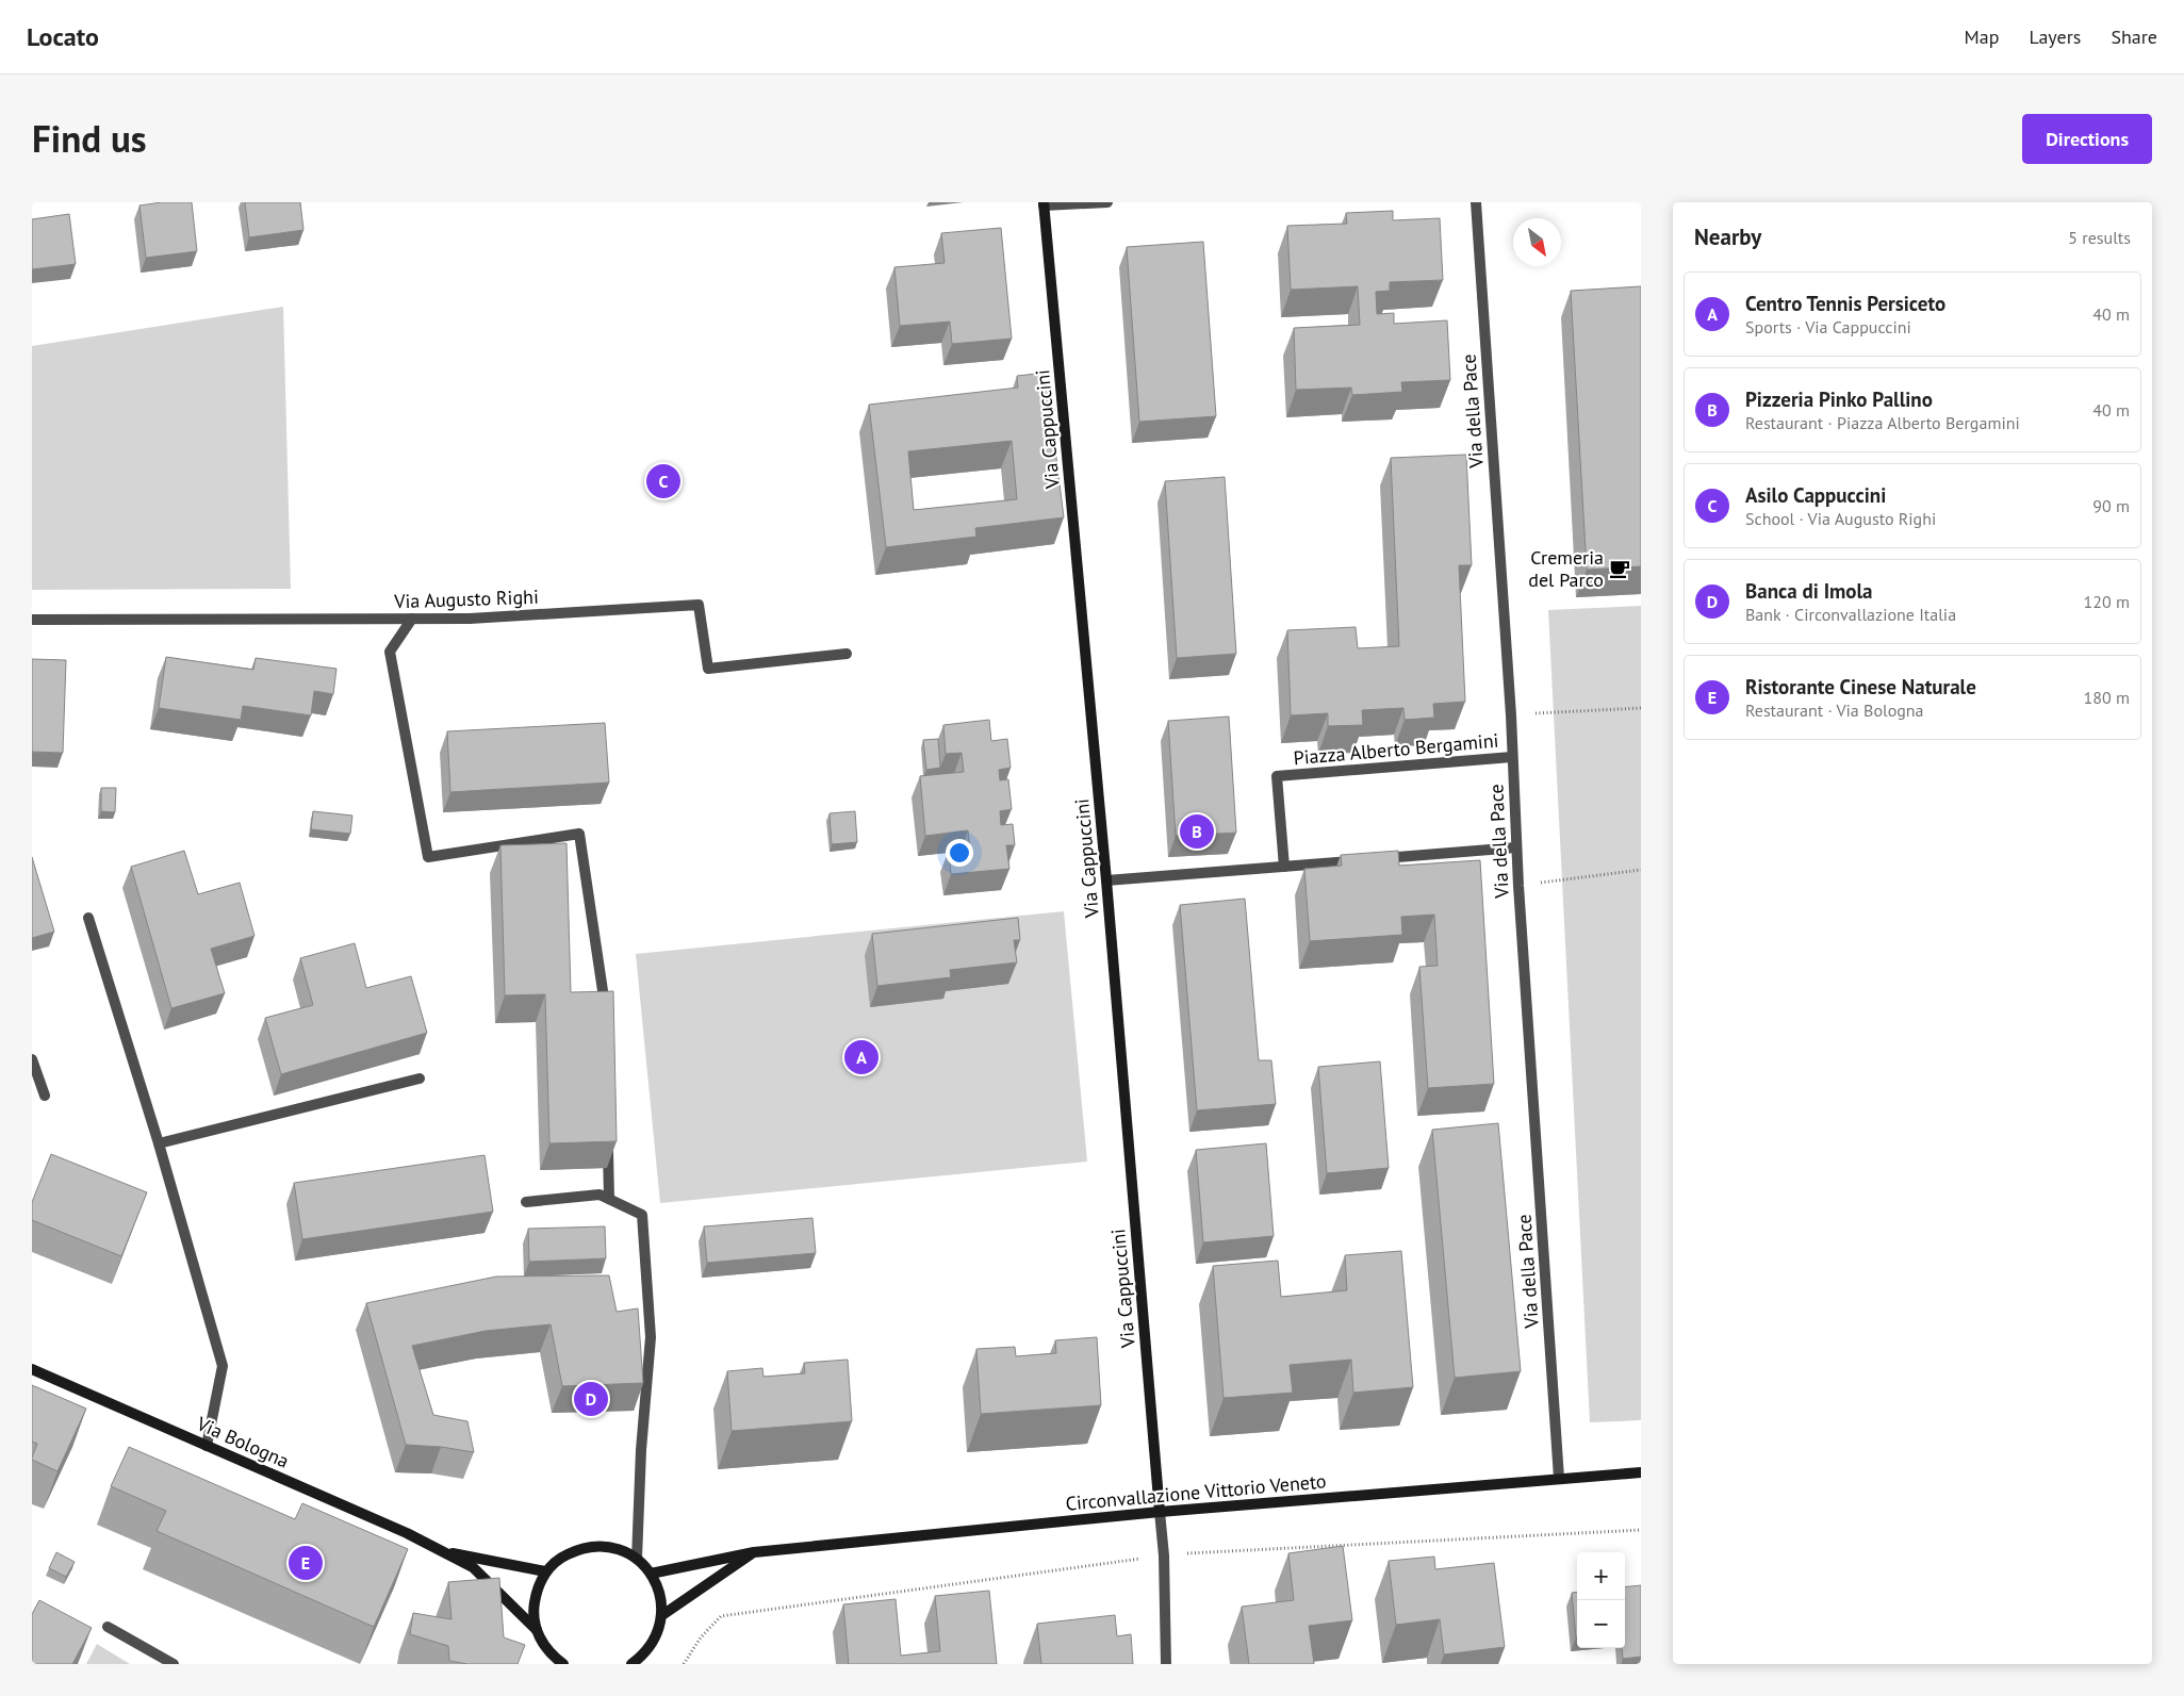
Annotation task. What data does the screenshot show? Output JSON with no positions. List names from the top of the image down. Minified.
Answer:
{"streets":{"main road":["Via Cappuccini","Via Bologna","Circonvallazione Vittorio Veneto"],"street":["Via della Pace","Via Augusto Righi","Piazza Alberto Bergamini"]},"crossings":[["Via della Pace","Piazza Alberto Bergamini"],["Via della Pace","Circonvallazione Vittorio Veneto"],["Via Cappuccini","Circonvallazione Vittorio Veneto"]],"places":{"cafe":["Cremeria del Parco"]},"north":"bottom right","page":{"header":"Locato","nav":["Map","Layers","Share"],"title":"Find us","buttons":"Directions","heading":["Nearby","5 results"],"list":[{"mark":"A","name":"Centro Tennis Persiceto","note":"Sports · Via Cappuccini","value":"40 m"},{"mark":"B","name":"Pizzeria Pinko Pallino","note":"Restaurant · Piazza Alberto Bergamini","value":"40 m"},{"mark":"C","name":"Asilo Cappuccini","note":"School · Via Augusto Righi","value":"90 m"},{"mark":"D","name":"Banca di Imola","note":"Bank · Circonvallazione Italia","value":"120 m"},{"mark":"E","name":"Ristorante Cinese Naturale","note":"Restaurant · Via Bologna","value":"180 m"}],"pins":["C","B","A","D","E"],"map_buttons":["+","−"]}}
